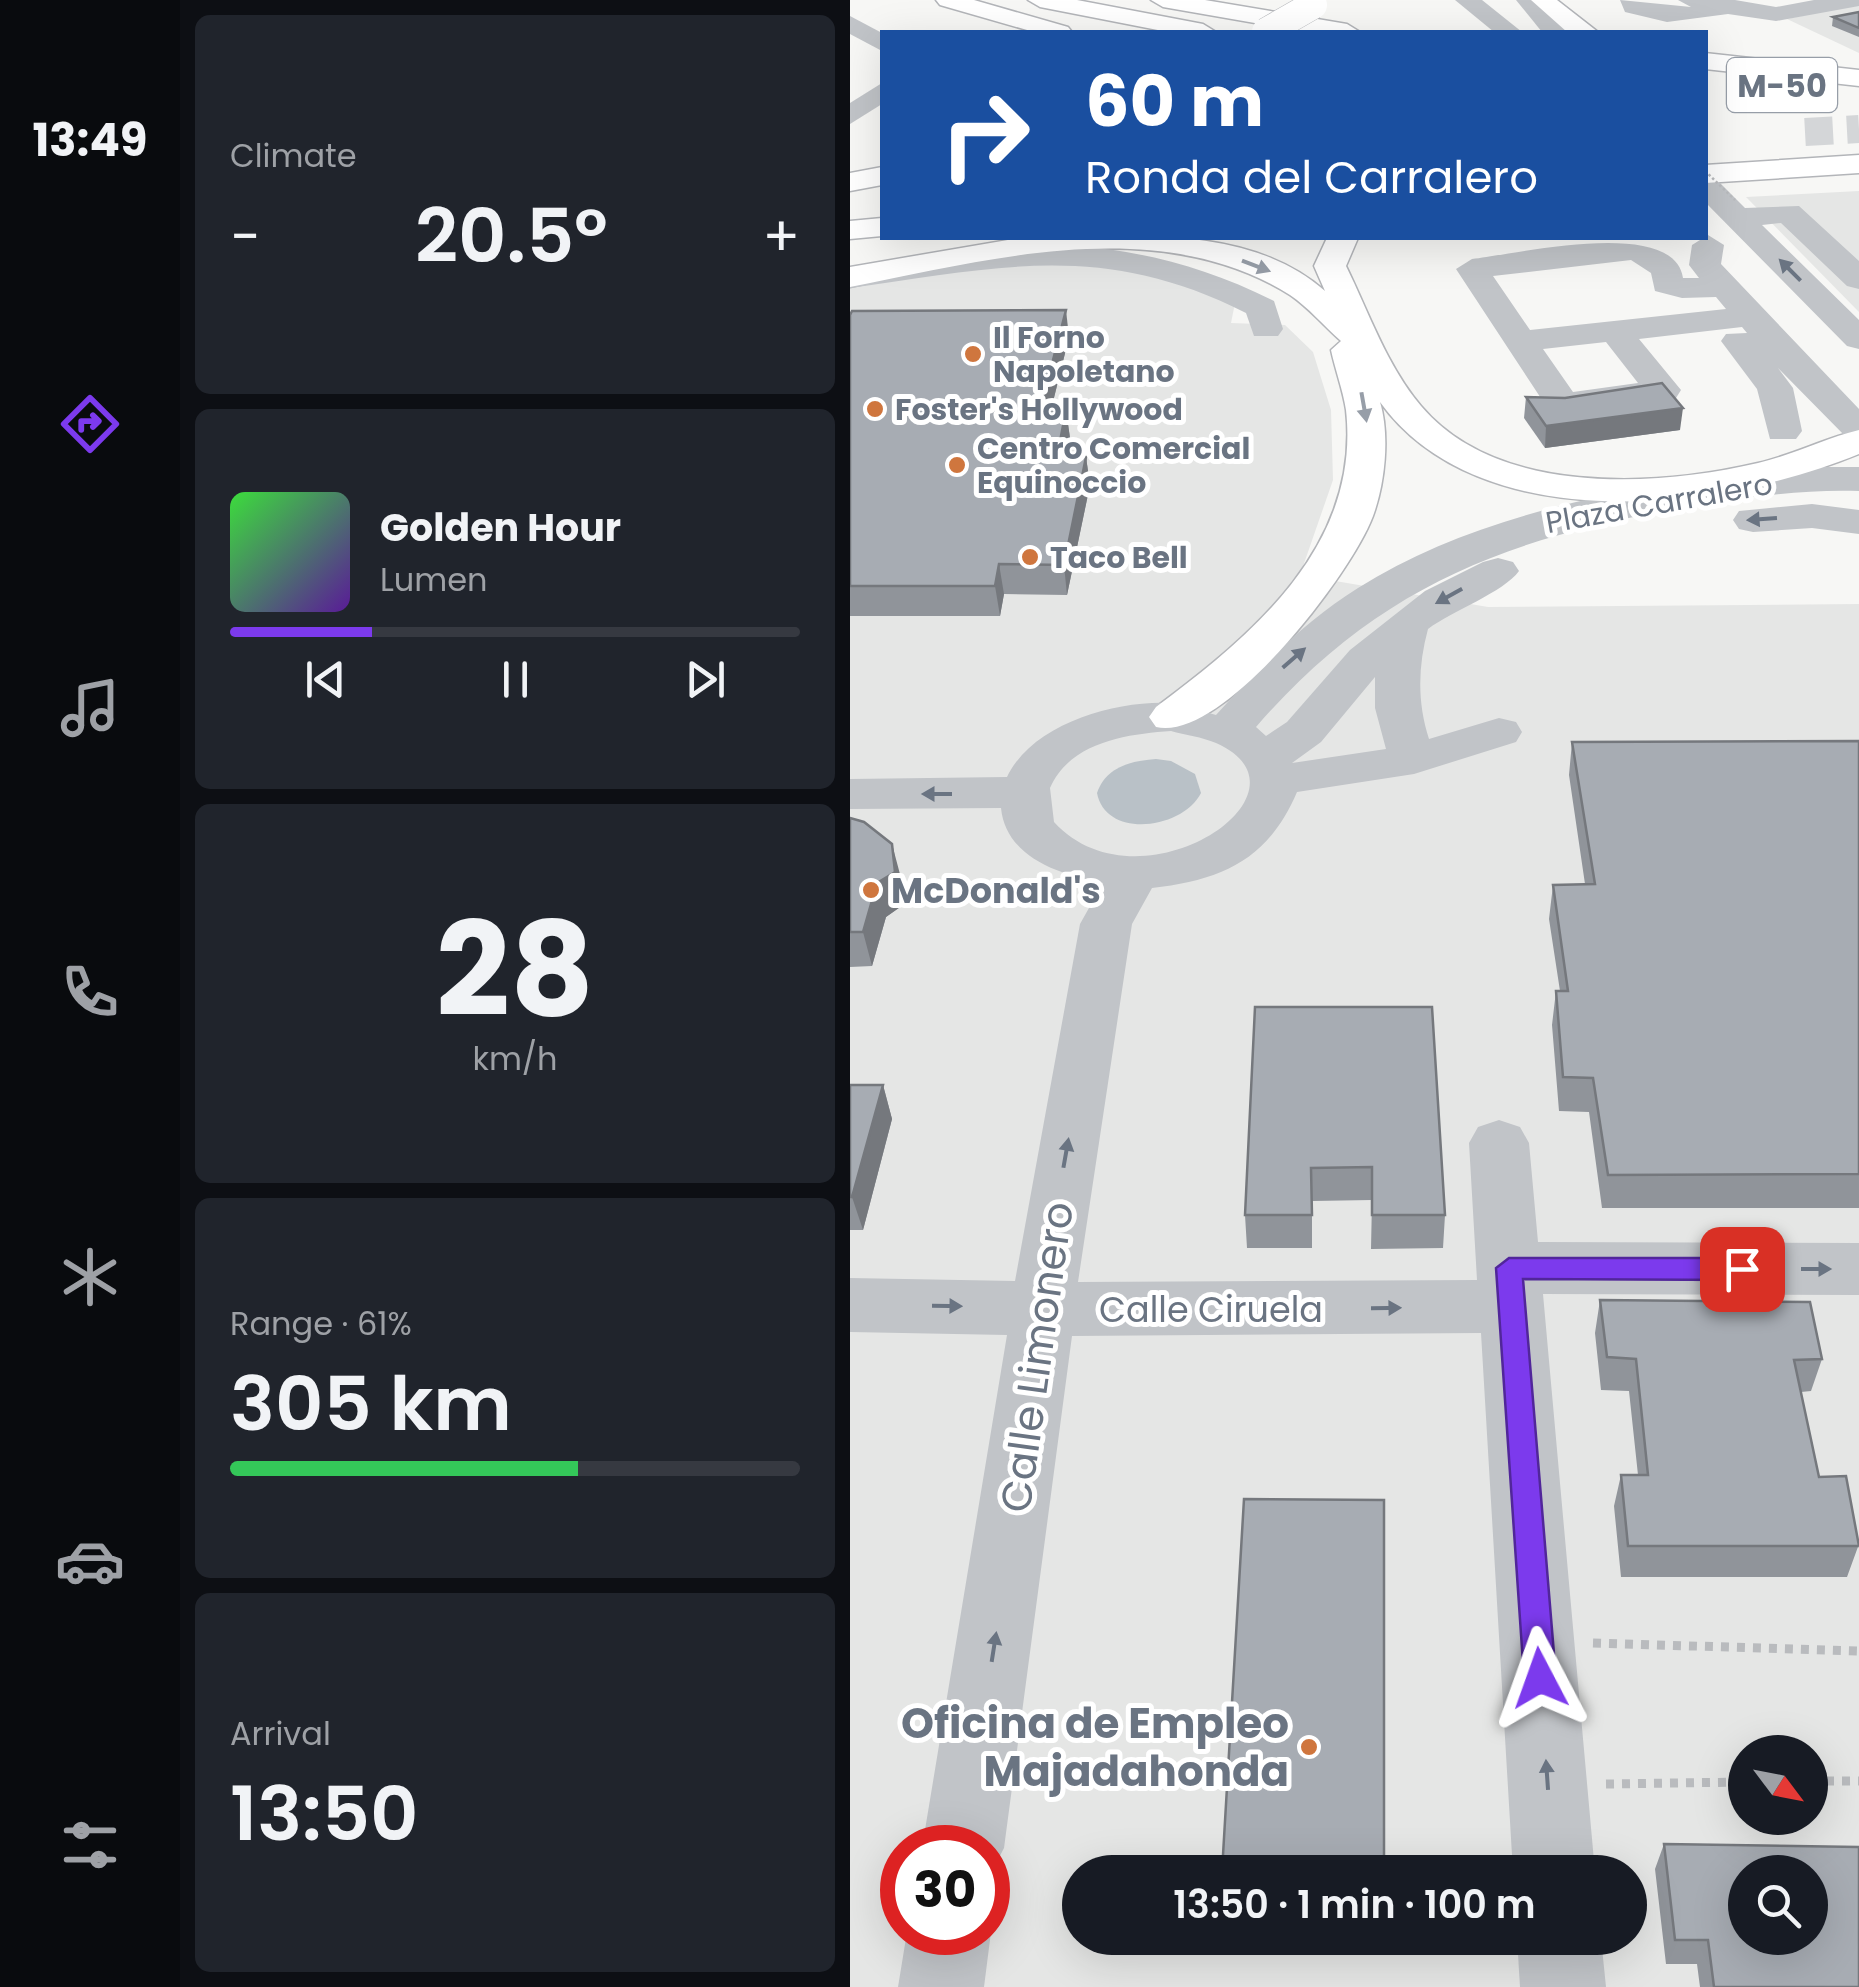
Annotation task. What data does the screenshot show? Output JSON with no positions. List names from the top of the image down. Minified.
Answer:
{"streets":{"highway":["M-50"],"street":["Plaza Carralero","Calle Ciruela","Calle Limonero"]},"crossings":[["Plaza Carralero","Calle Limonero"],["Calle Ciruela","Calle Limonero"]],"one_way":["Calle Ciruela"],"places":["Il Forno Napoletano","Foster's Hollywood","Centro Comercial Equinoccio","Taco Bell","McDonald's","Oficina de Empleo Majadahonda"],"north":"bottom right","page":{"tabs":"13:49","tile":["Climate",["28","km/h"],["Range · 61%","305 km"],["Arrival","13:50"]],"turn":["60 m","Ronda del Carralero"],"heat":["−","20.5°","+"],"song":["Golden Hour","Lumen"],"limit":"30","trip":"13:50 · 1 min · 100 m"}}
